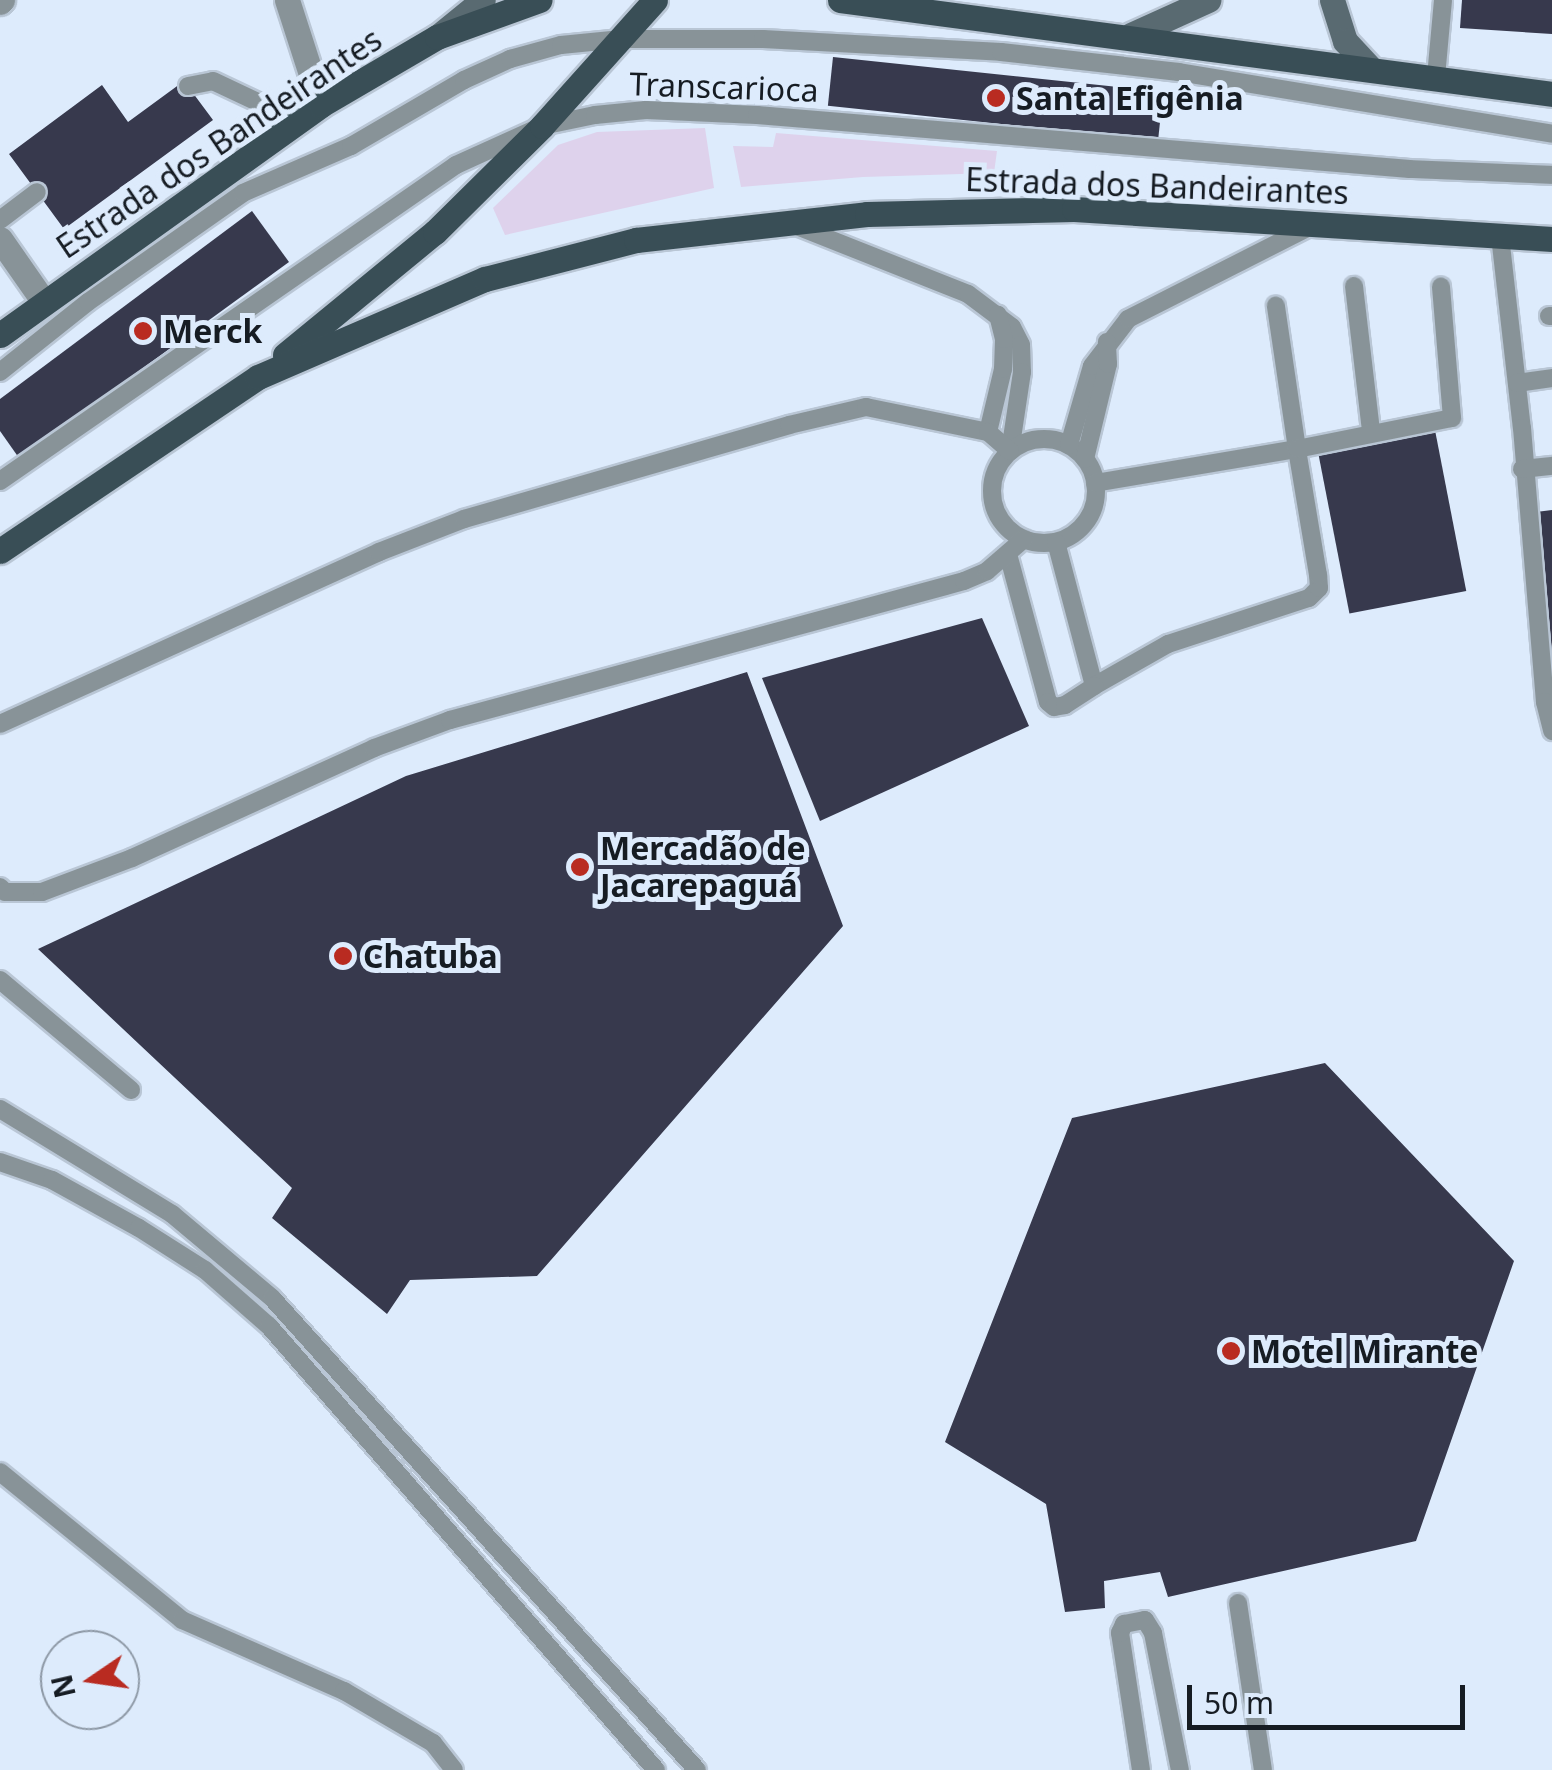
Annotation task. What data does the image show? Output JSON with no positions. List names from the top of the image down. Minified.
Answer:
{"streets":{"main road":["Estrada dos Bandeirantes"],"lane":["Transcarioca"]},"places":["Santa Efigênia","Merck","Mercadão de Jacarepaguá","Chatuba","Motel Mirante"],"scale_bar":"50 m","north":"left"}
